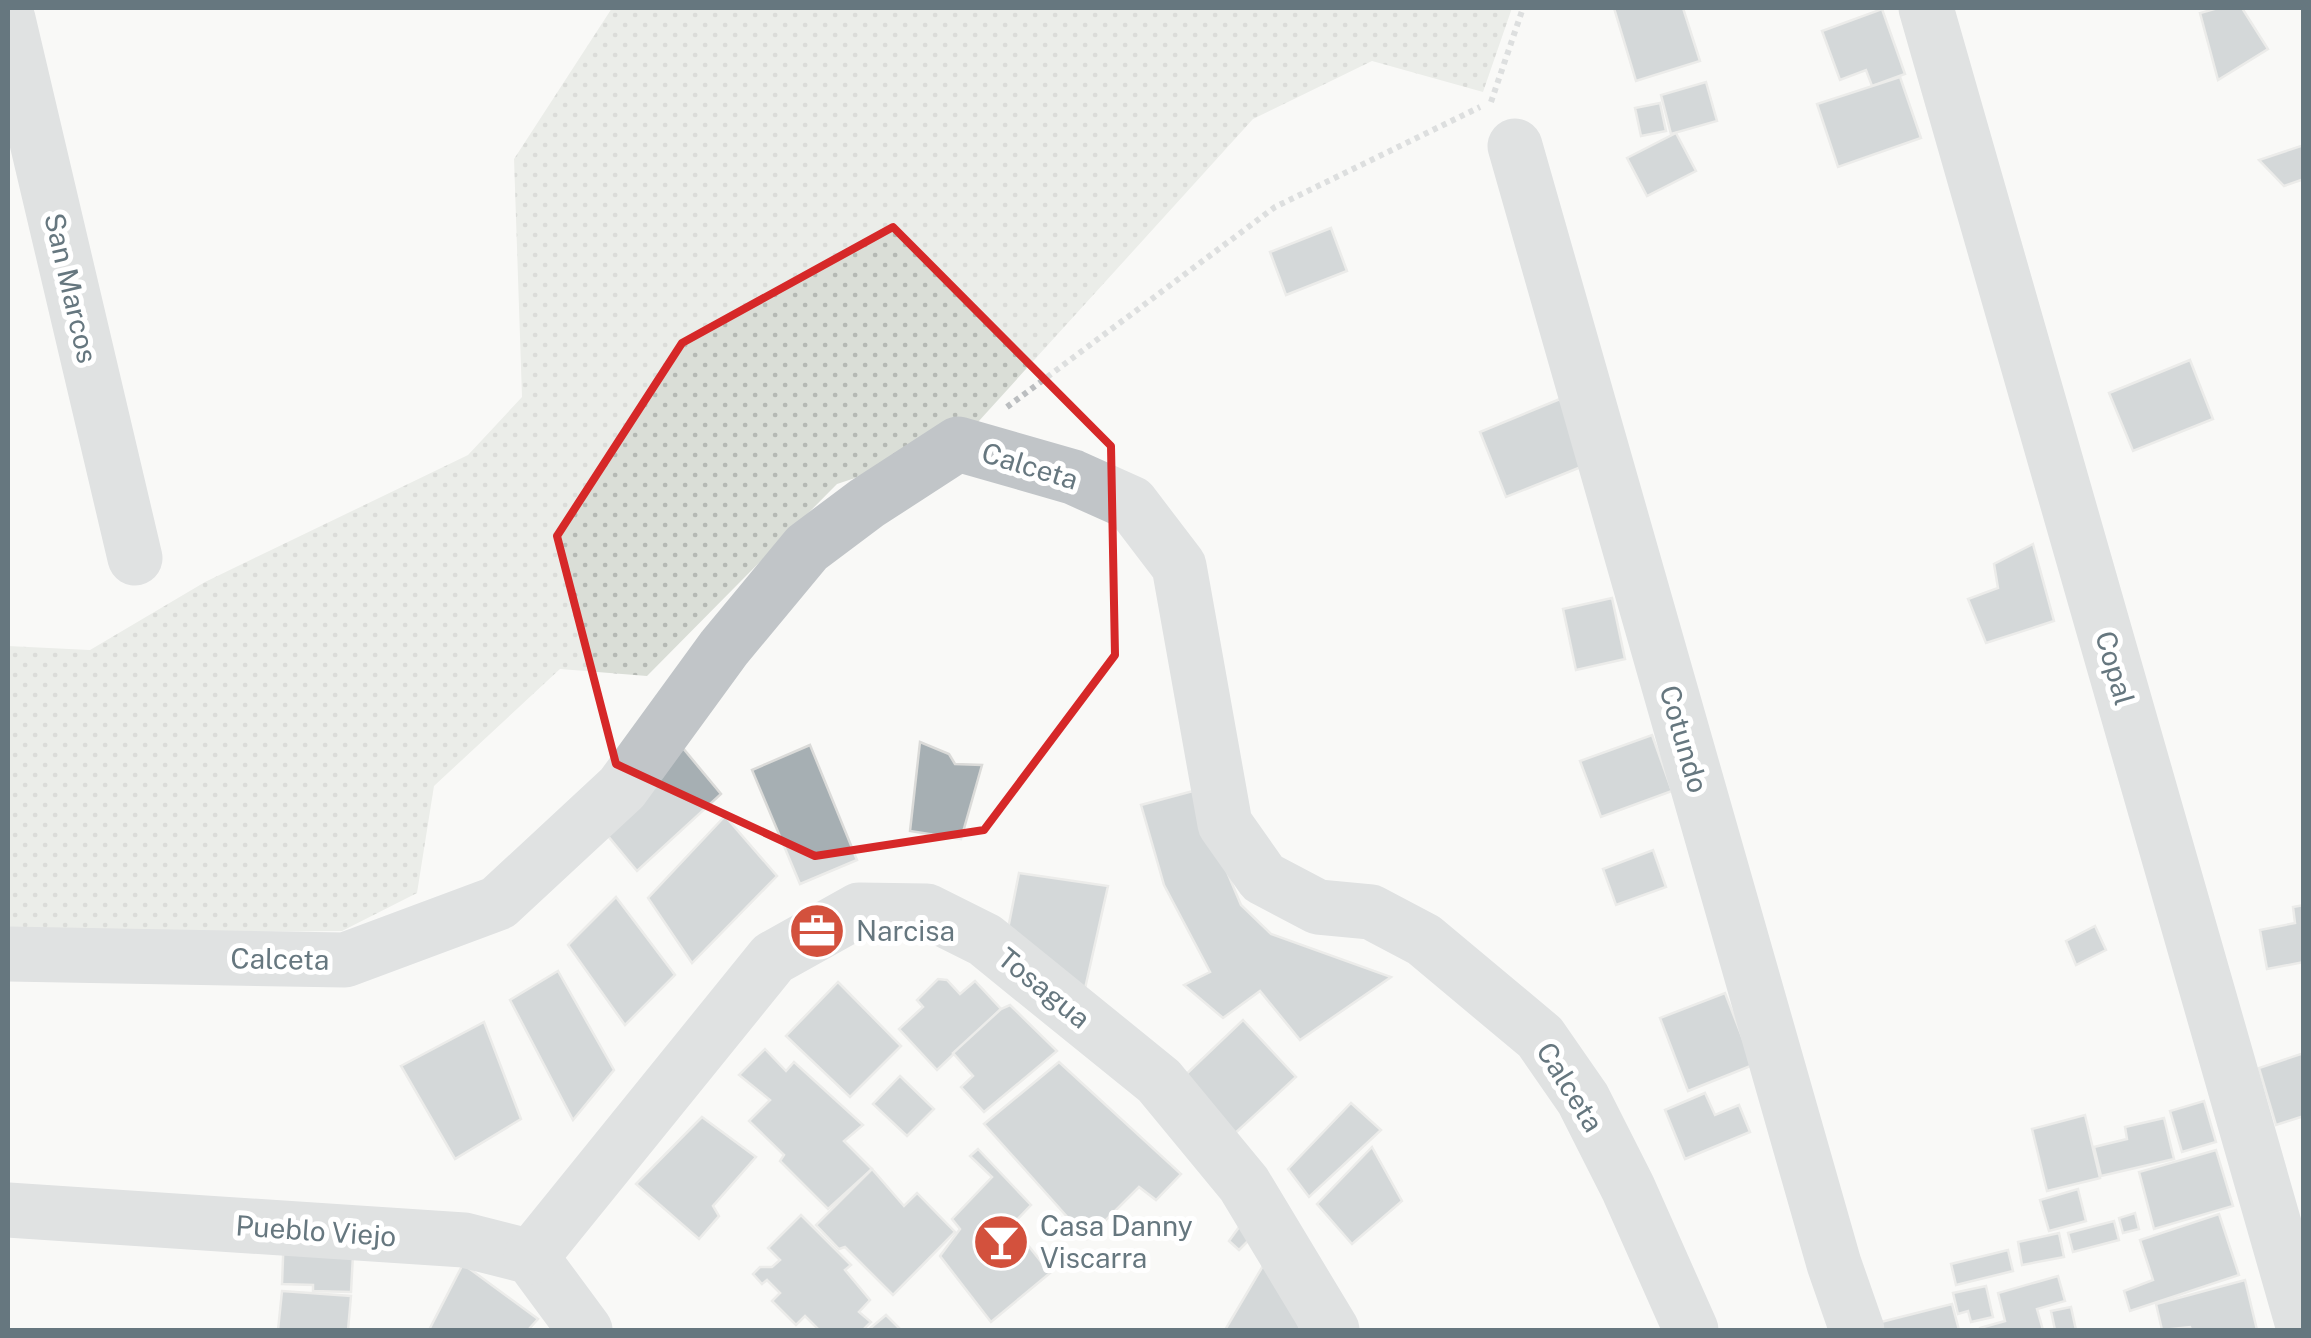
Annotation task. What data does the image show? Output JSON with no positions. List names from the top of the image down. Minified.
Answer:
{"streets":{"street":["San Marcos","Calceta","Copal","Cotundo","Tosagua","Pueblo Viejo"]},"crossings":[["Tosagua","Pueblo Viejo"]],"places":{"office":["Narcisa"],"bar":["Casa Danny Viscarra"]}}
